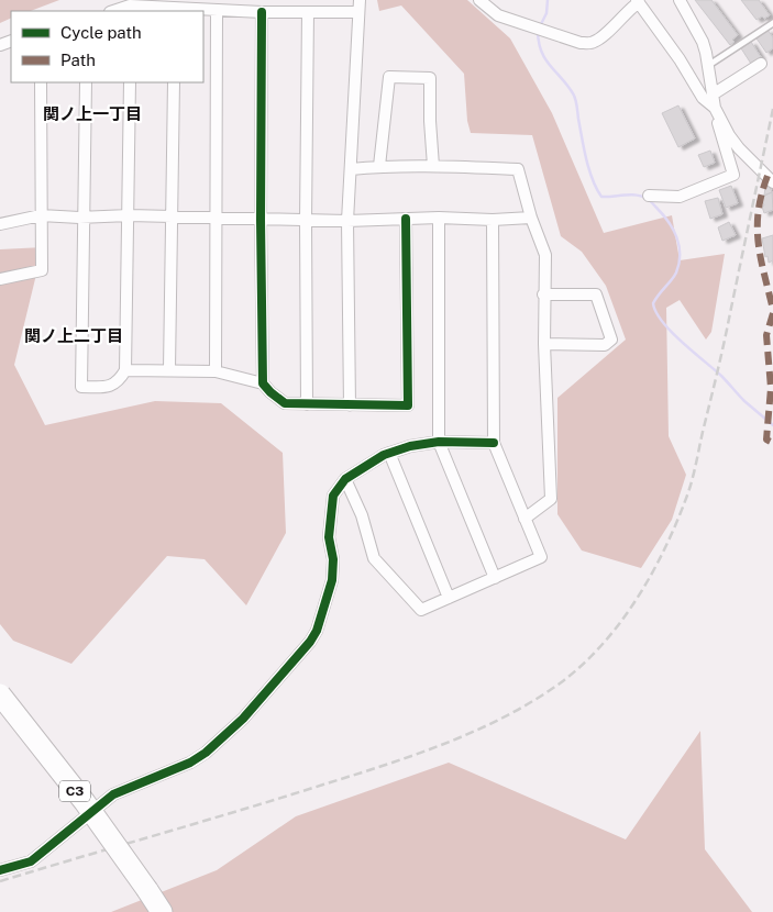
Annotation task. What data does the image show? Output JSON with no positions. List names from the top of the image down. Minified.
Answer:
{"streets":{"highway":["C3"]},"districts":["関ノ上一丁目","関ノ上二丁目"],"legend":["Cycle path","Path"]}
